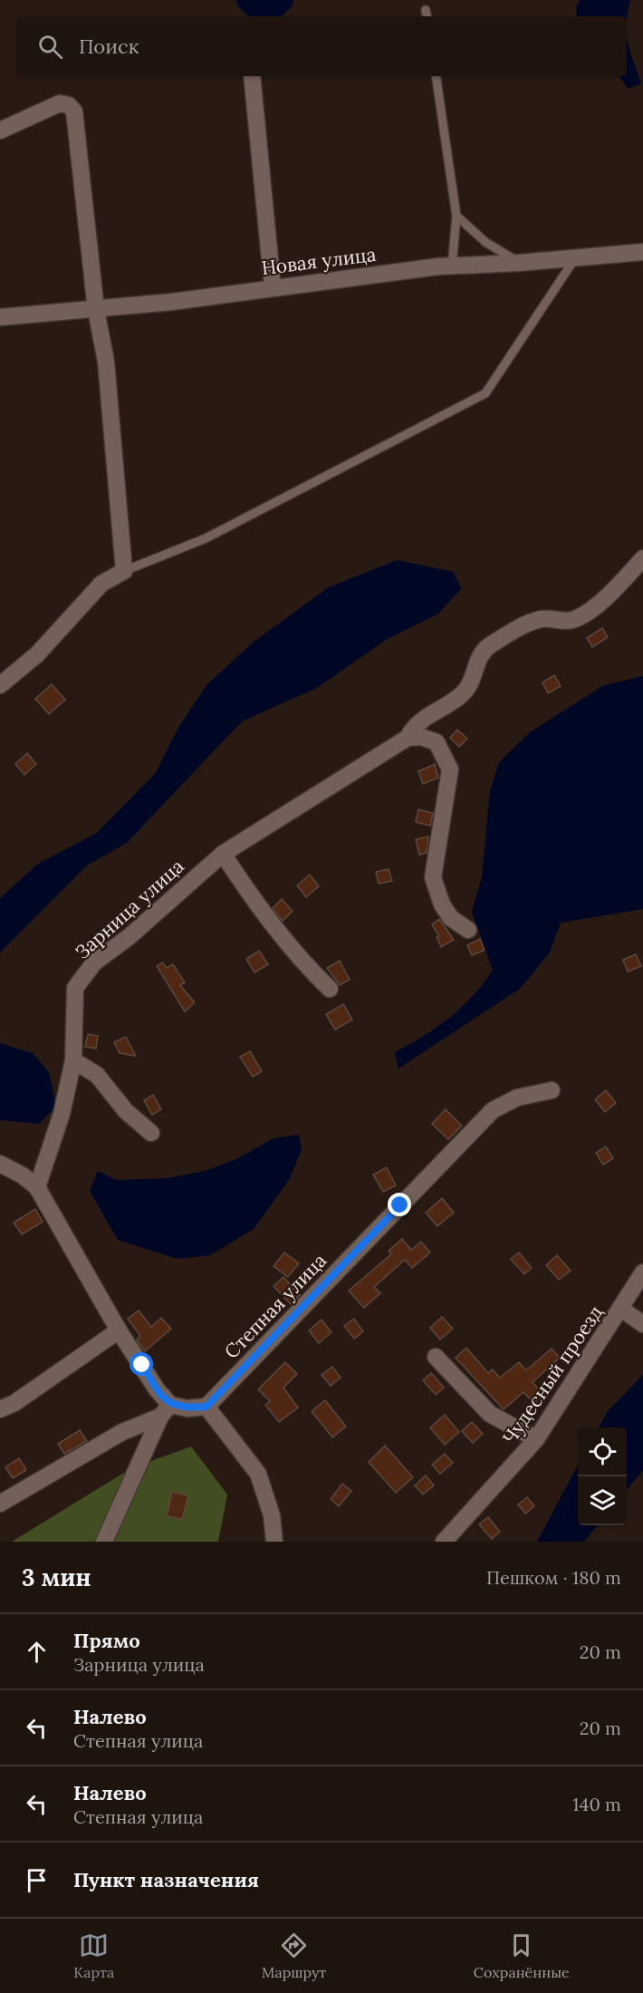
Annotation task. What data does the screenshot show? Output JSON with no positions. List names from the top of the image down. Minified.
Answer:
{"streets":{"street":["Новая улица","Зарница улица","Степная улица","Чудесный проезд"]},"page":{"search":"Поиск","heading":["3 мин","Пешком · 180 m"],"list":[["Прямо","Зарница улица","20 m"],["Налево","Степная улица","20 m"],["Налево","Степная улица","140 m"],"Пункт назначения"],"nav":["Карта","Маршрут","Сохранённые"]}}
